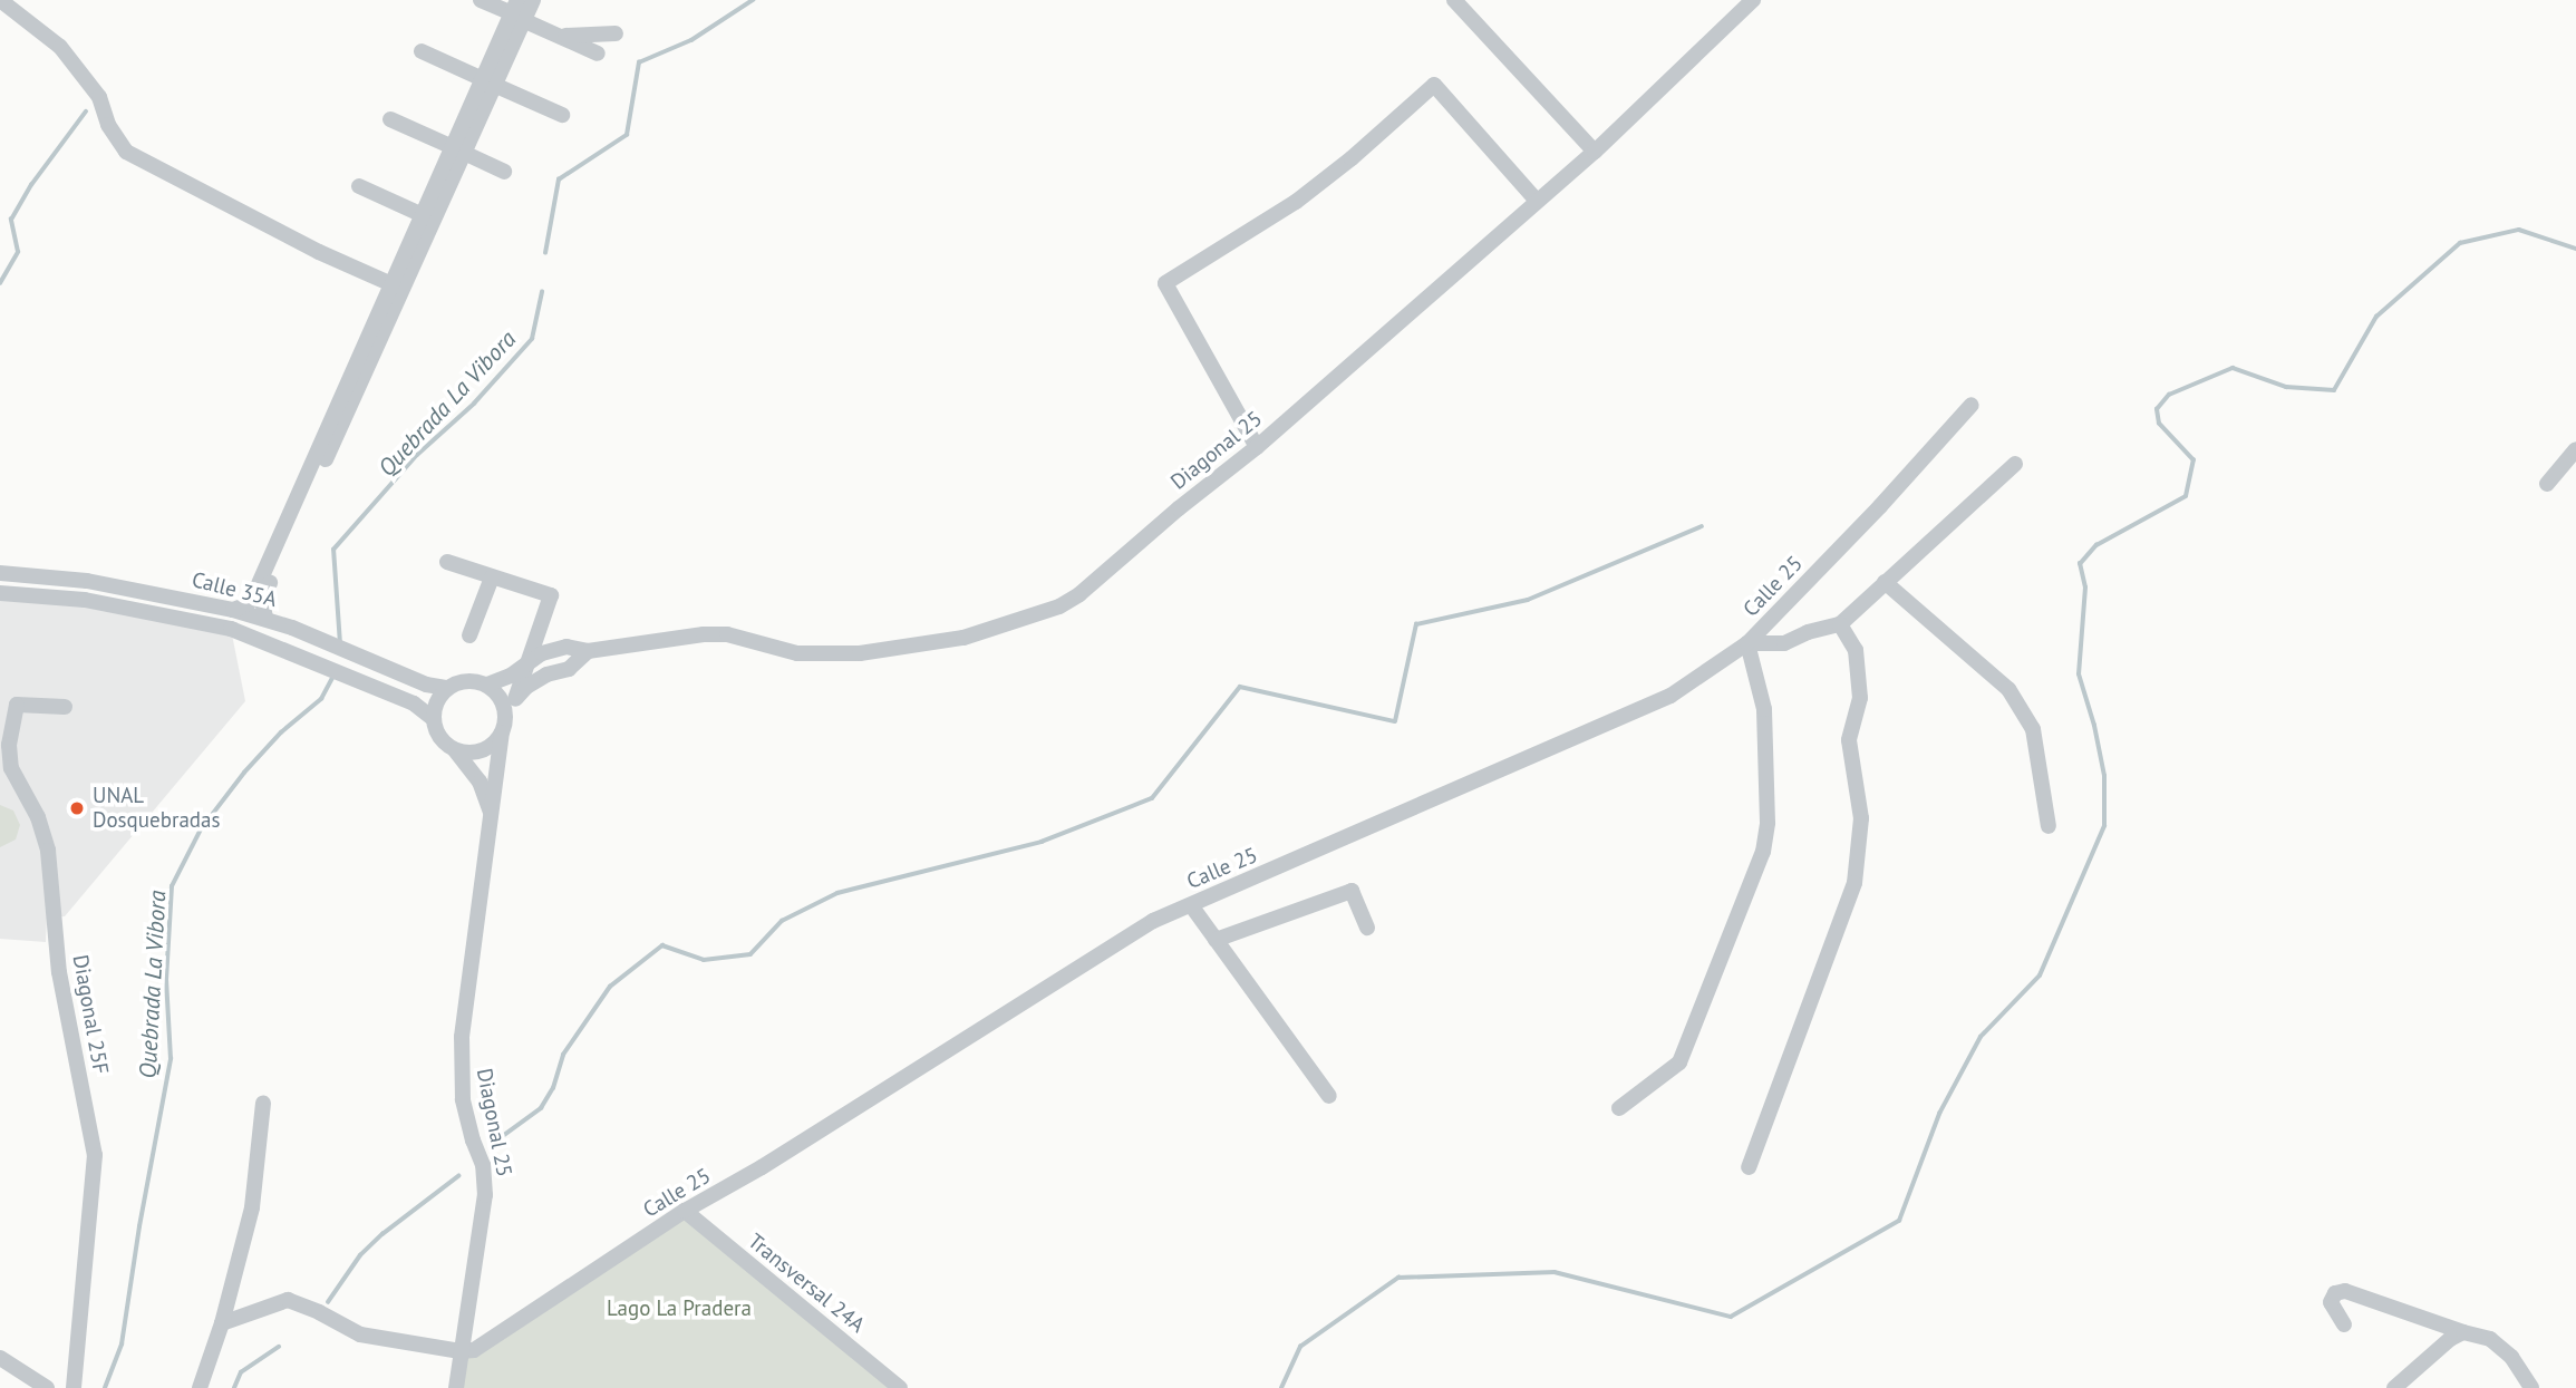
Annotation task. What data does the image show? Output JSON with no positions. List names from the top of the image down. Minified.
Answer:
{"streets":{"street":["Diagonal 25","Calle 25","Calle 35A","Diagonal 25F","Transversal 24A"]},"crossings":[["Diagonal 25","Calle 25"],["Diagonal 25","Calle 35A"],["Calle 25","Transversal 24A"]],"water":["Quebrada La Vibora"],"parks":["Lago La Pradera"],"places":["UNAL Dosquebradas"]}
